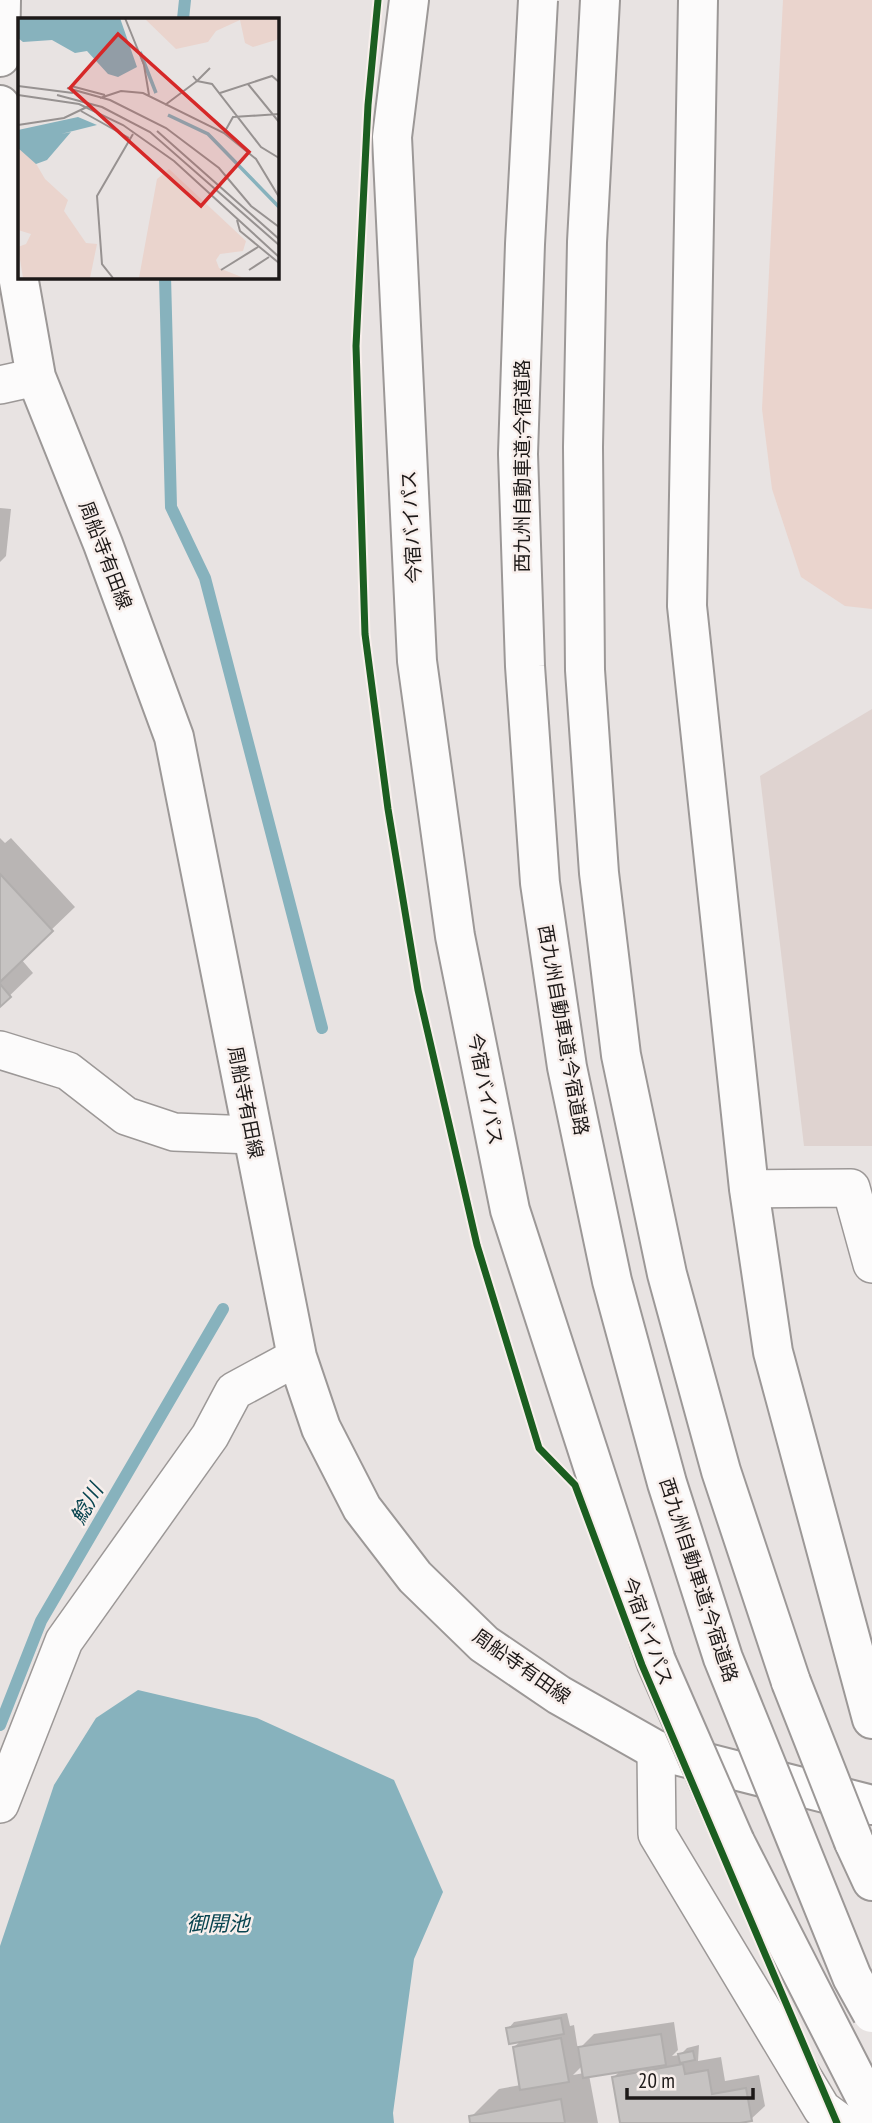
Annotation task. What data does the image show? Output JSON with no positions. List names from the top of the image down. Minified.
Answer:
{"streets":{"main road":["西九州自動車道;今宿道路","今宿バイパス","周船寺有田線"]},"water":["鯰川","御開池"],"scale_bar":"20 m"}
